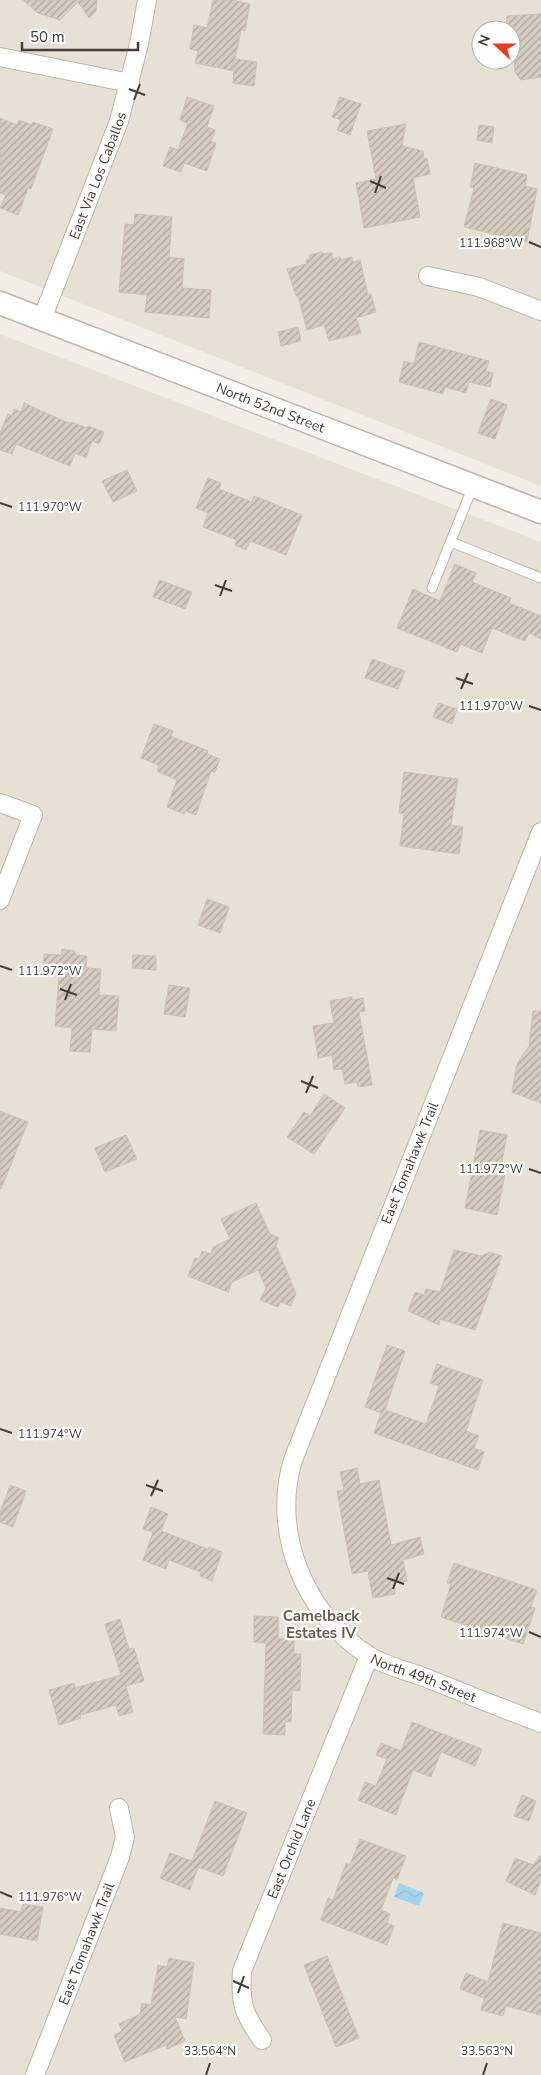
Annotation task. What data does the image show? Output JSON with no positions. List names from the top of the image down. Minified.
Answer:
{"streets":{"street":["East Via Los Caballos","North 52nd Street","East Tomahawk Trail","North 49th Street","East Orchid Lane"]},"crossings":[["East Via Los Caballos","North 52nd Street"],["East Tomahawk Trail","North 49th Street"],["North 49th Street","East Orchid Lane"]],"districts":["Camelback Estates IV"],"scale_bar":"50 m","north":"left","coordinates":["111.968°W","111.970°W","111.972°W","111.974°W","111.976°W","33.564°N","33.563°N"]}
